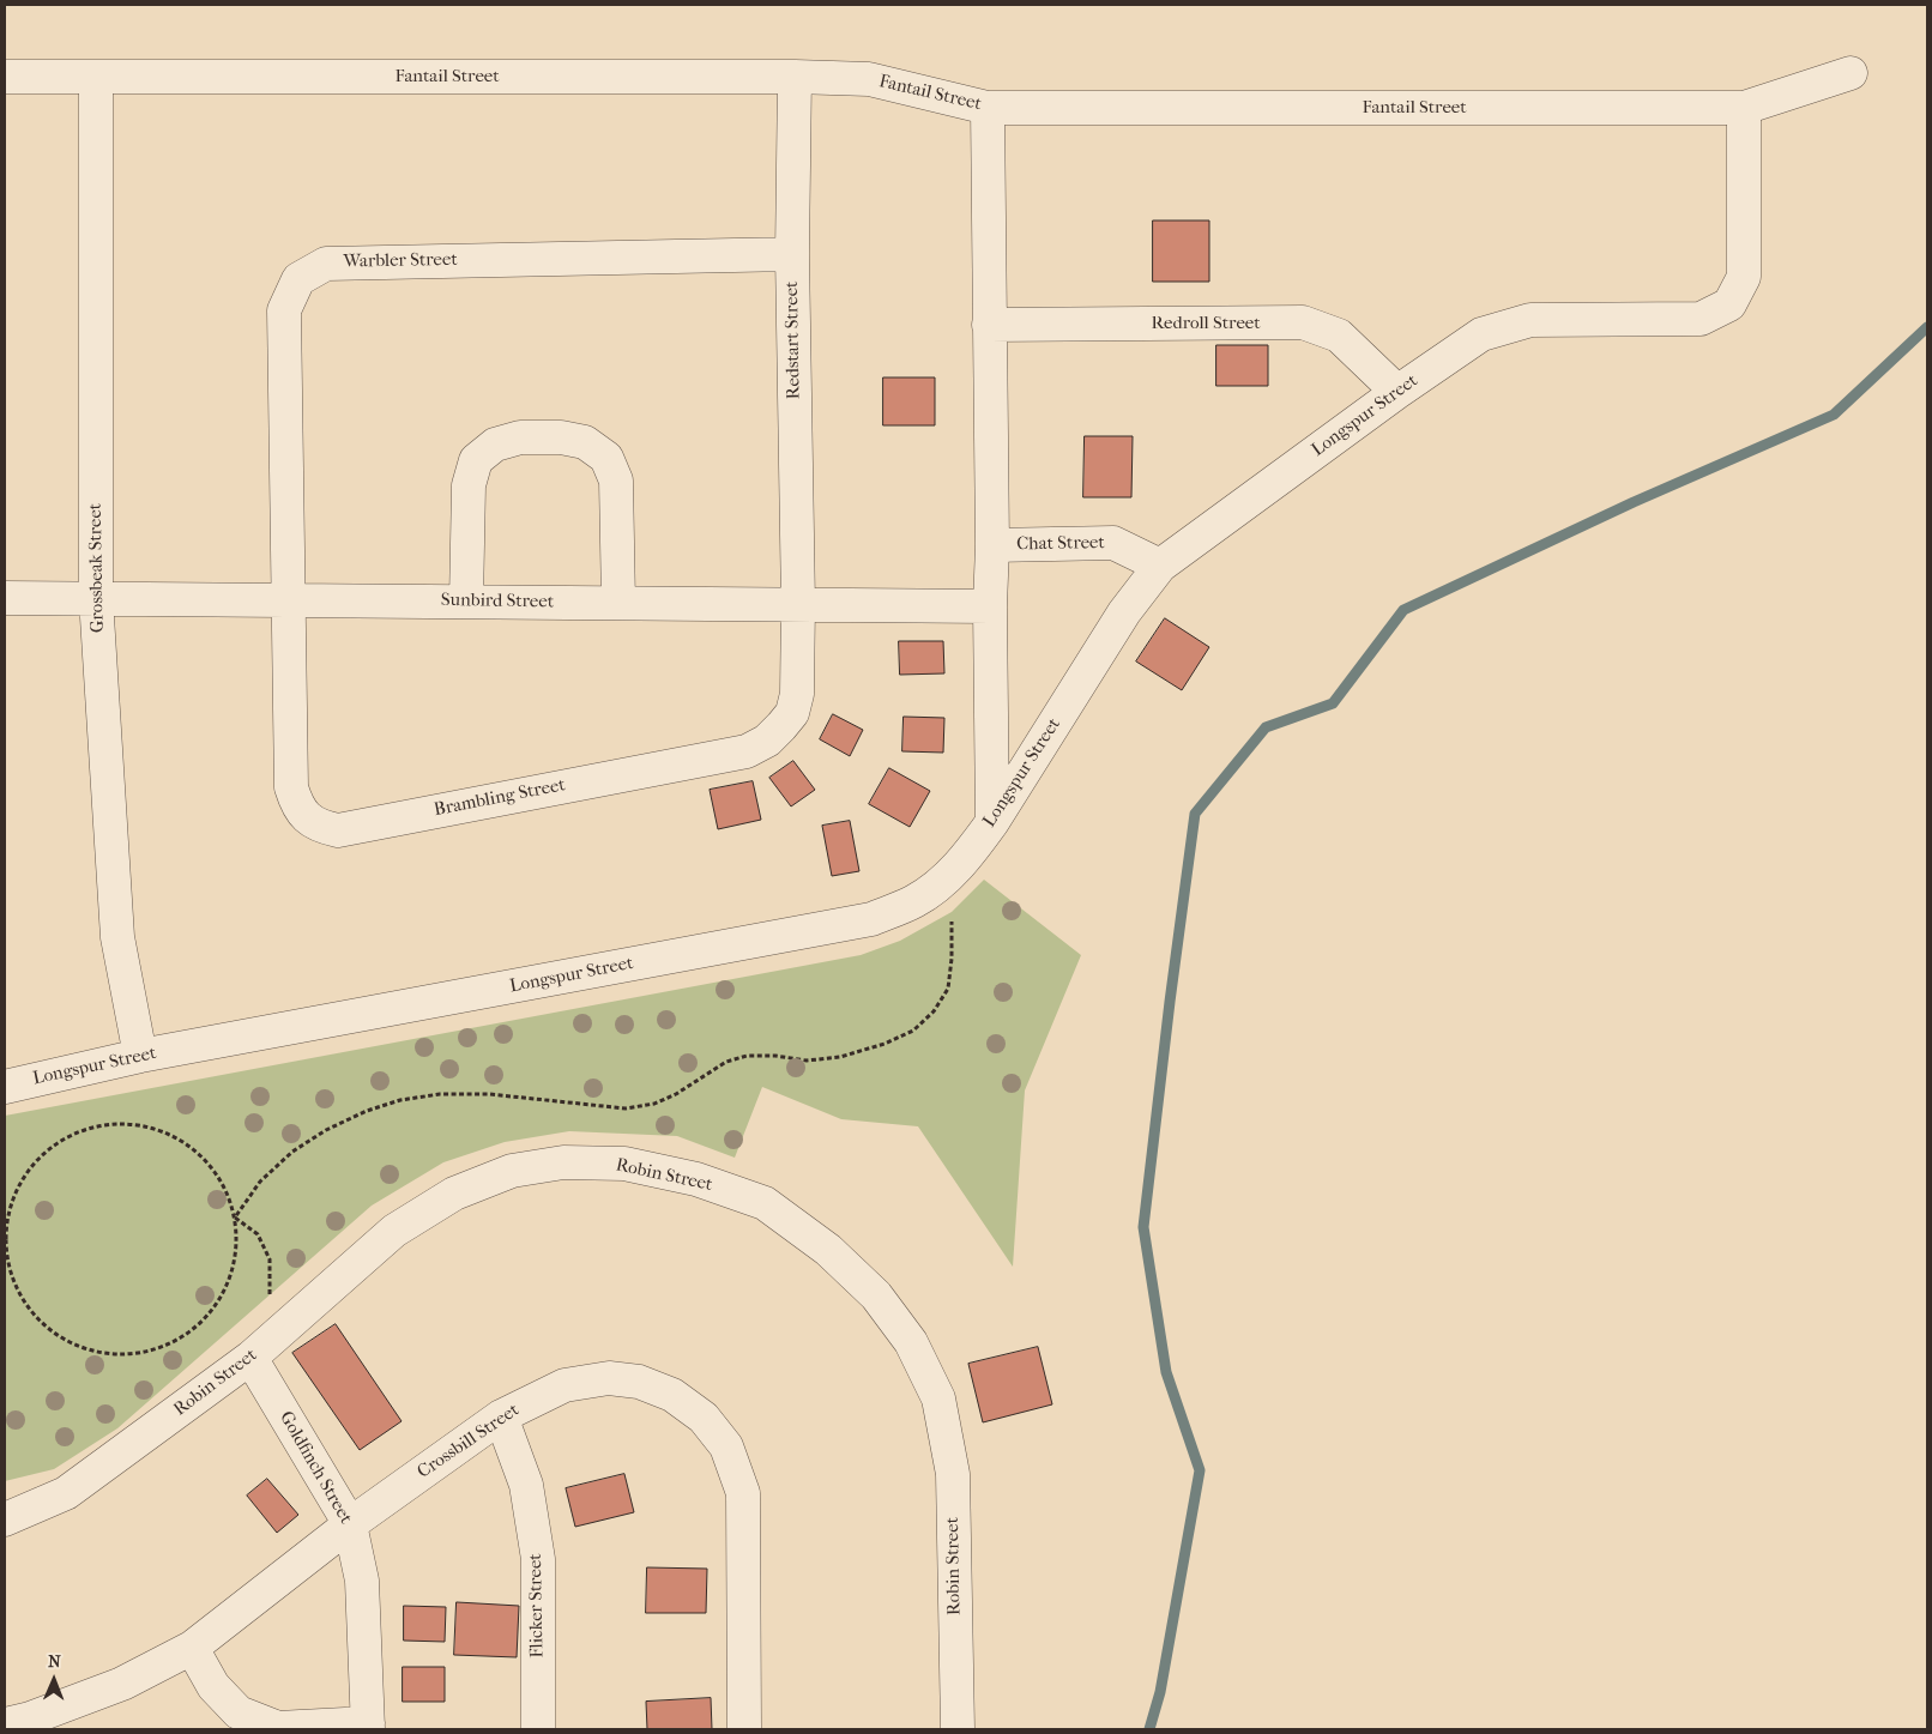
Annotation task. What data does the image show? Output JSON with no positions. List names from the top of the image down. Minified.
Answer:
{"streets":{"street":["Fantail Street","Warbler Street","Redroll Street","Redstart Street","Longspur Street","Chat Street","Grossbeak Street","Sunbird Street","Brambling Street","Robin Street","Crossbill Street","Goldfinch Street","Flicker Street"]},"crossings":[["Fantail Street","Redstart Street"],["Fantail Street","Longspur Street"],["Fantail Street","Grossbeak Street"],["Warbler Street","Redstart Street"],["Warbler Street","Sunbird Street"],["Warbler Street","Brambling Street"],["Redroll Street","Longspur Street"],["Redstart Street","Sunbird Street"],["Redstart Street","Brambling Street"],["Longspur Street","Chat Street"],["Longspur Street","Grossbeak Street"],["Grossbeak Street","Sunbird Street"],["Sunbird Street","Brambling Street"],["Robin Street","Goldfinch Street"],["Crossbill Street","Goldfinch Street"],["Crossbill Street","Flicker Street"]],"north":"top"}
